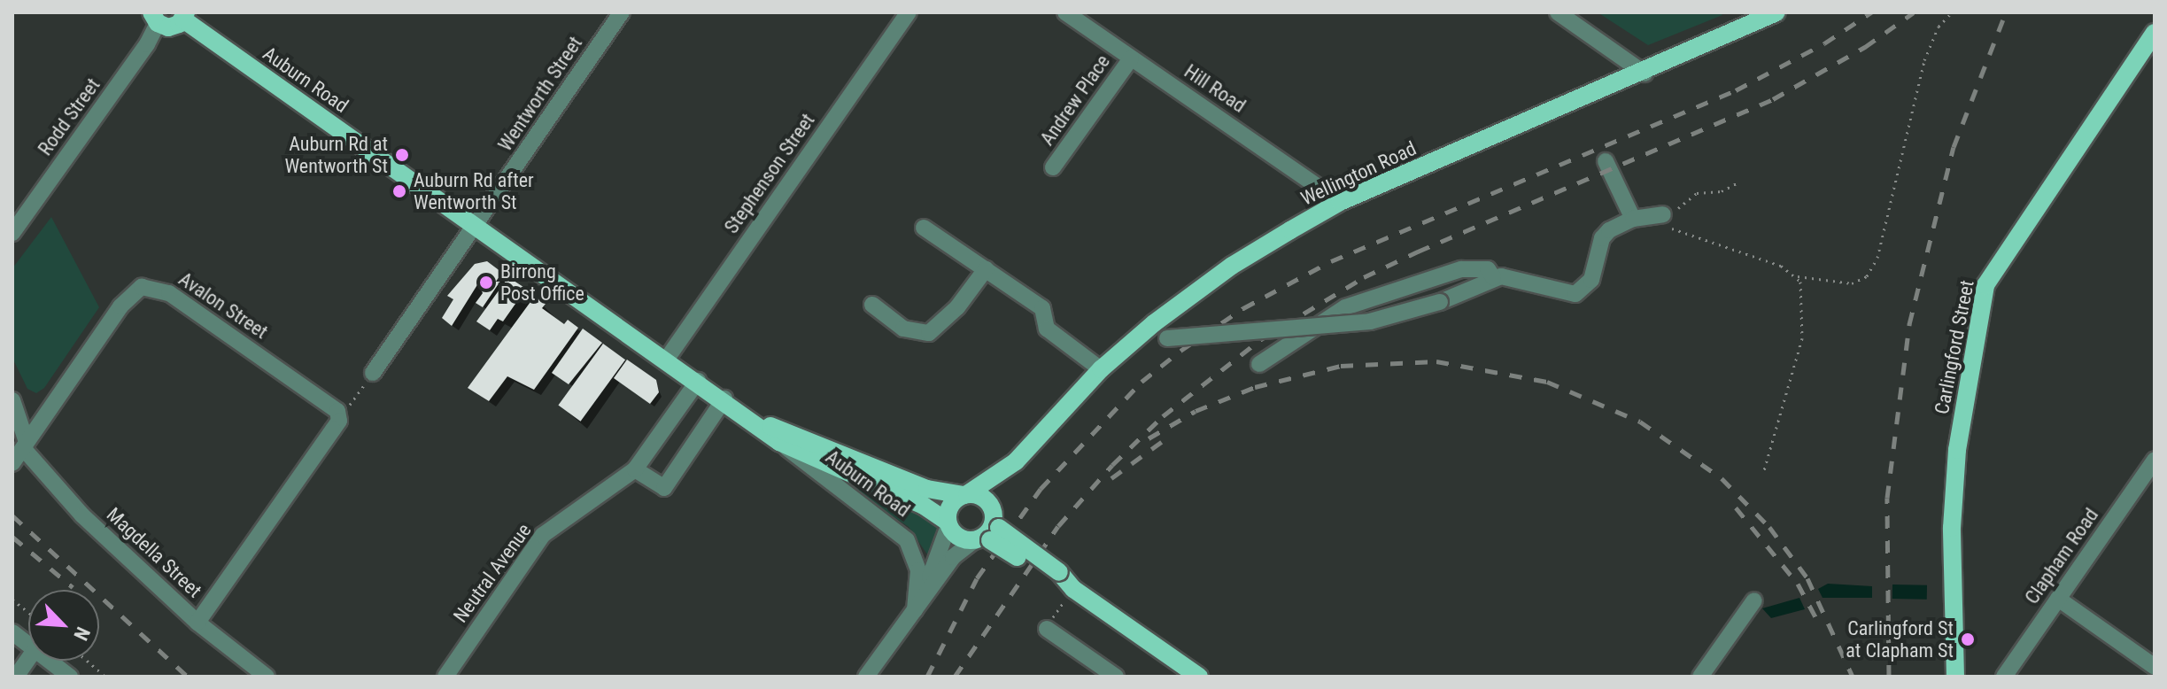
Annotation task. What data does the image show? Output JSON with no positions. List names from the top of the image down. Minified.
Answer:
{"streets":{"main road":["Auburn Road","Wellington Road","Carlingford Street"],"street":["Hill Road","Wentworth Street","Andrew Place","Rodd Street","Stephenson Street","Avalon Street","Magdella Street","Clapham Road","Neutral Avenue"]},"crossings":[["Auburn Road","Wentworth Street"],["Auburn Road","Stephenson Street"],["Auburn Road","Wellington Road"],["Auburn Road","Neutral Avenue"],["Hill Road","Andrew Place"],["Hill Road","Wellington Road"],["Avalon Street","Magdella Street"]],"places":["Auburn Rd at Wentworth St","Auburn Rd after Wentworth St","Birrong Post Office","Carlingford St at Clapham St"],"north":"bottom right"}
